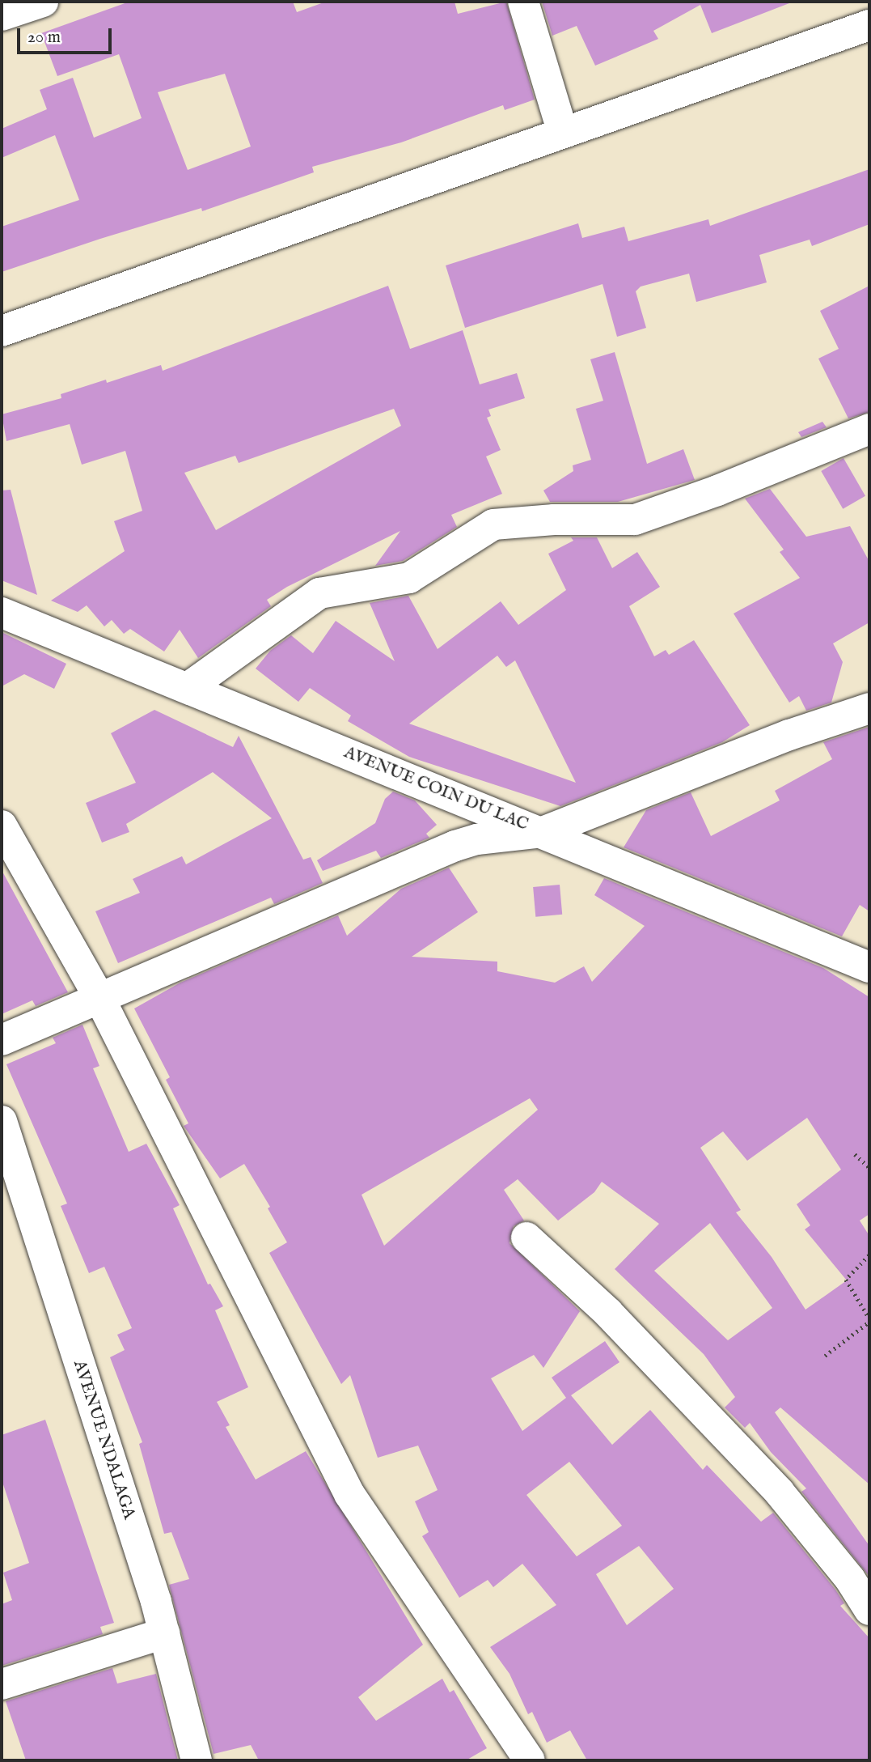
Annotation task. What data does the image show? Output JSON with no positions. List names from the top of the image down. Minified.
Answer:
{"streets":{"main road":["AVENUE COIN DU LAC","AVENUE NDALAGA"]},"scale_bar":"20 m"}
